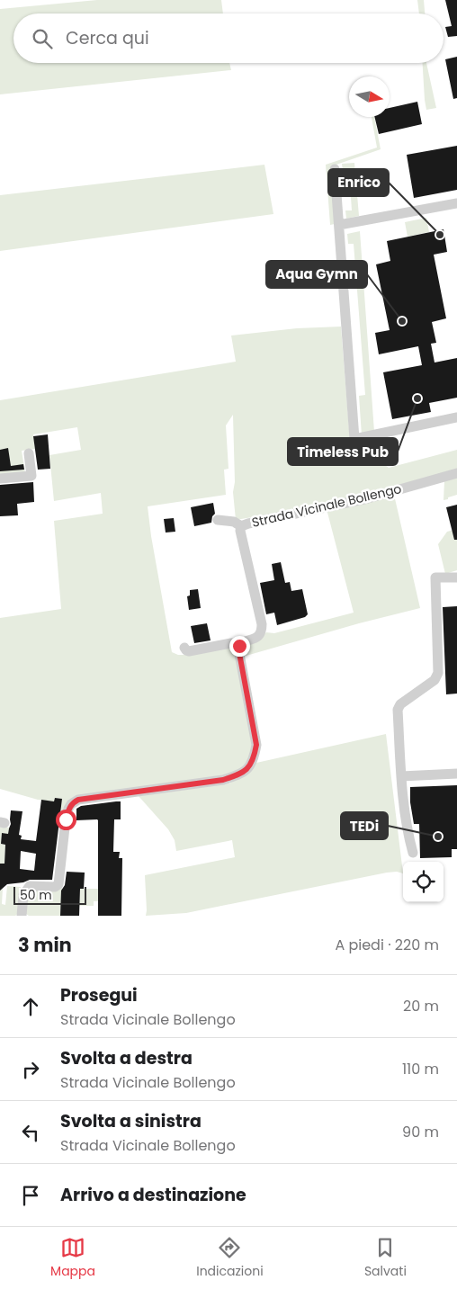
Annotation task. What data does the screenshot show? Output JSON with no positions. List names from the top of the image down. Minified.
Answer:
{"streets":{"street":["Strada Vicinale Bollengo"]},"places":["Enrico","Aqua Gymn","Timeless Pub","TEDi"],"scale_bar":"50 m","north":"right","page":{"search":"Cerca qui","scale":"50 m","heading":["3 min","A piedi · 220 m"],"list":[["Prosegui","Strada Vicinale Bollengo","20 m"],["Svolta a destra","Strada Vicinale Bollengo","110 m"],["Svolta a sinistra","Strada Vicinale Bollengo","90 m"],"Arrivo a destinazione"],"nav":["Mappa","Indicazioni","Salvati"]}}
